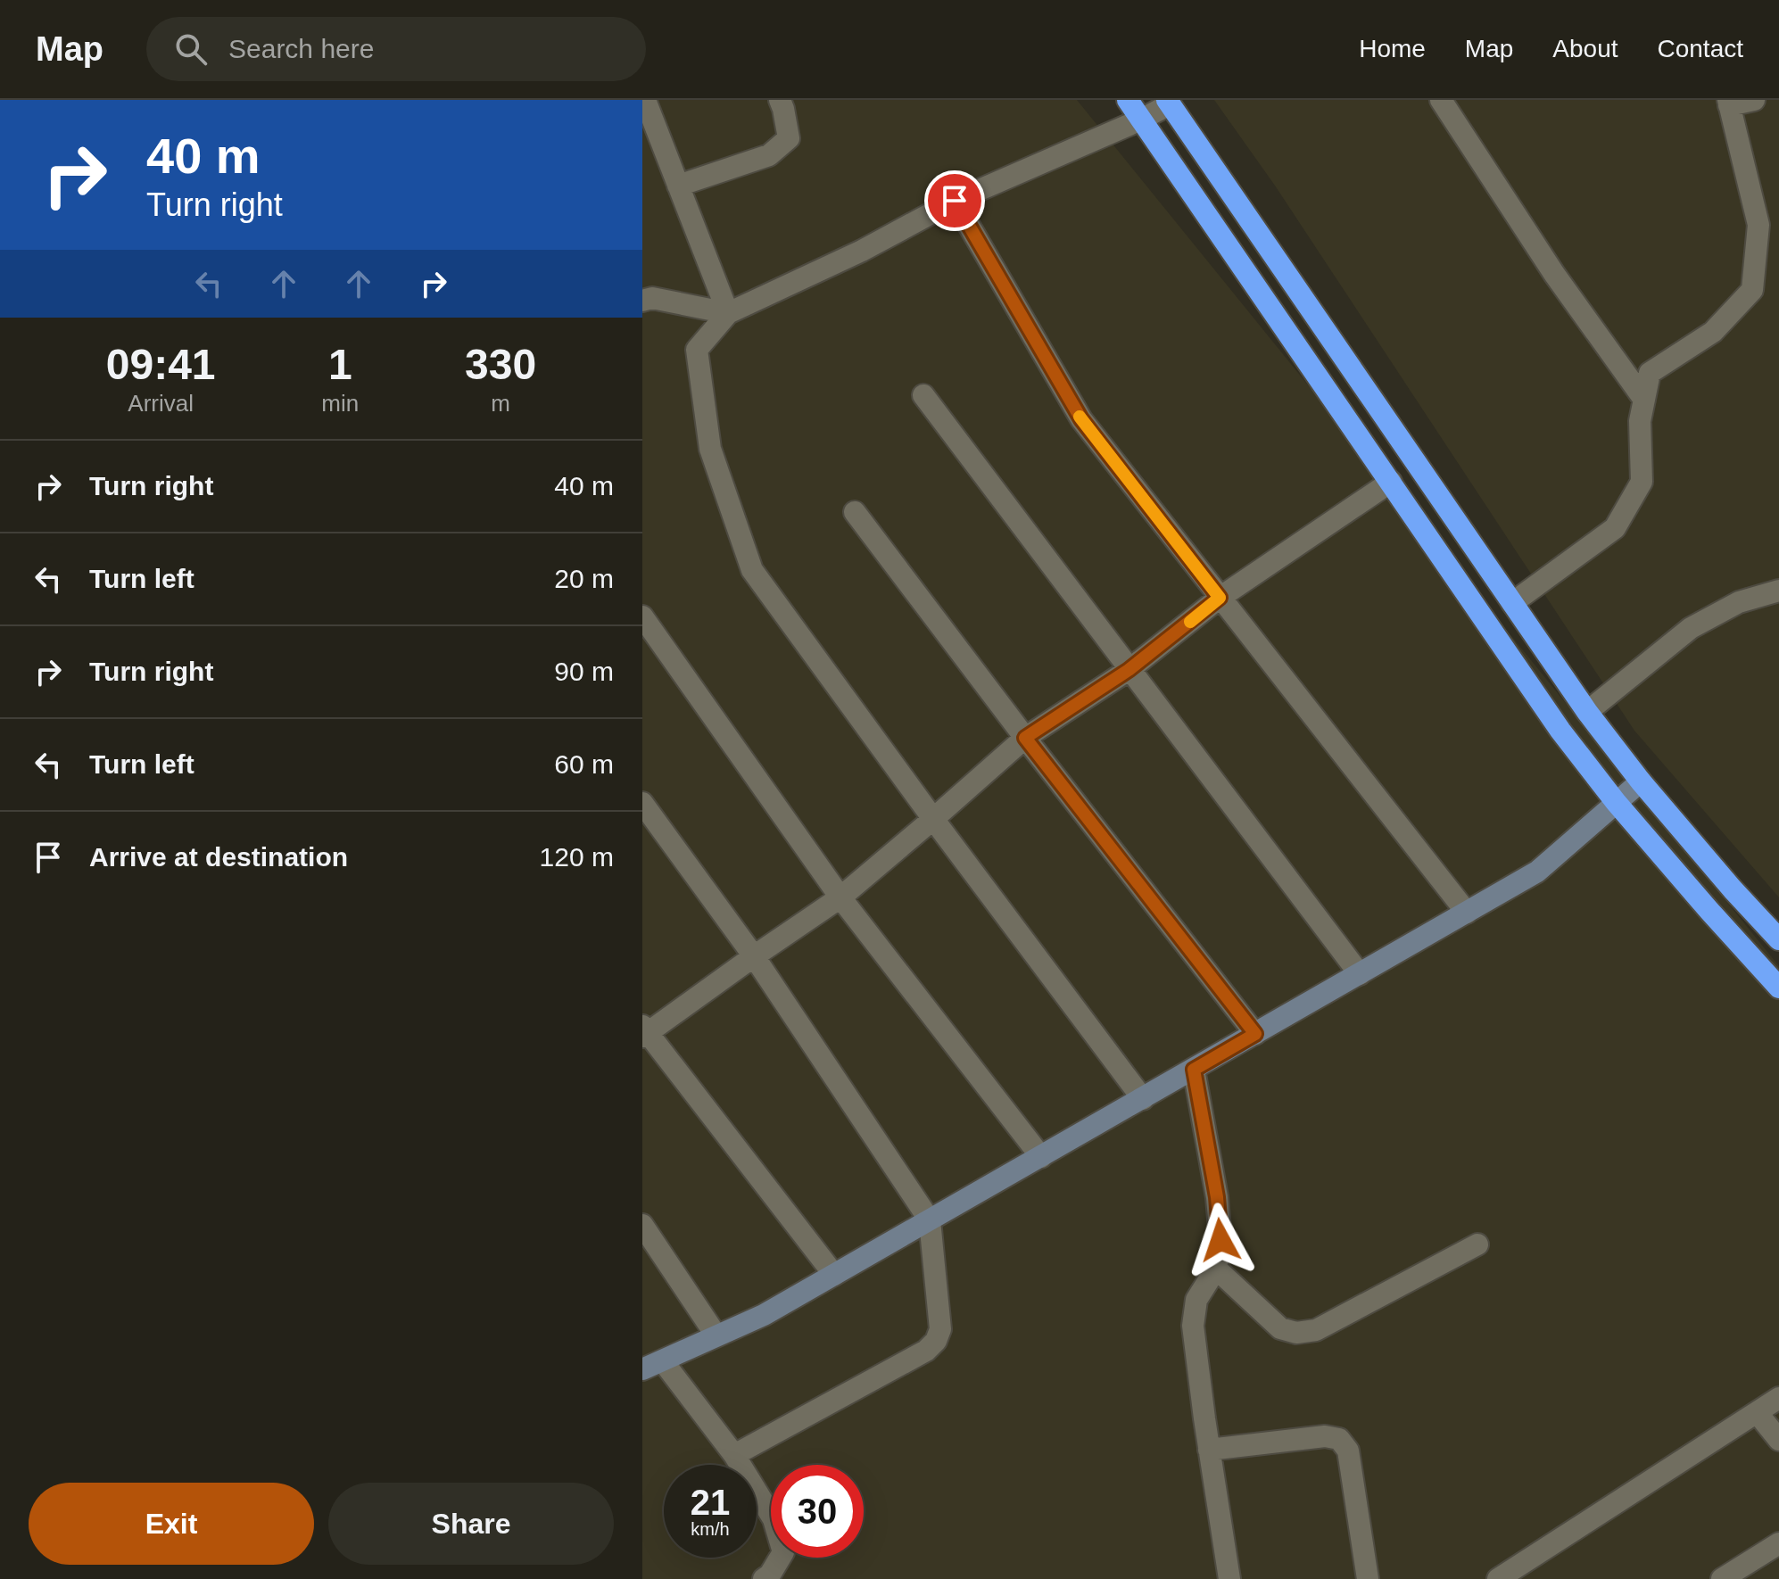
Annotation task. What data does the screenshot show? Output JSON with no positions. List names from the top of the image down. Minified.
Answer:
{"page":{"header":"Map","search":"Search here","nav":["Home","Map","About","Contact"],"turn":["40 m","Turn right"],"eta":["09:41","Arrival","1","min","330","m"],"list":[{"name":"Turn right","value":"40 m"},{"name":"Turn left","value":"20 m"},{"name":"Turn right","value":"90 m"},{"name":"Turn left","value":"60 m"},{"name":"Arrive at destination","value":"120 m"}],"speed":"21 km/h","limit":"30","buttons":["Exit","Share"]}}
